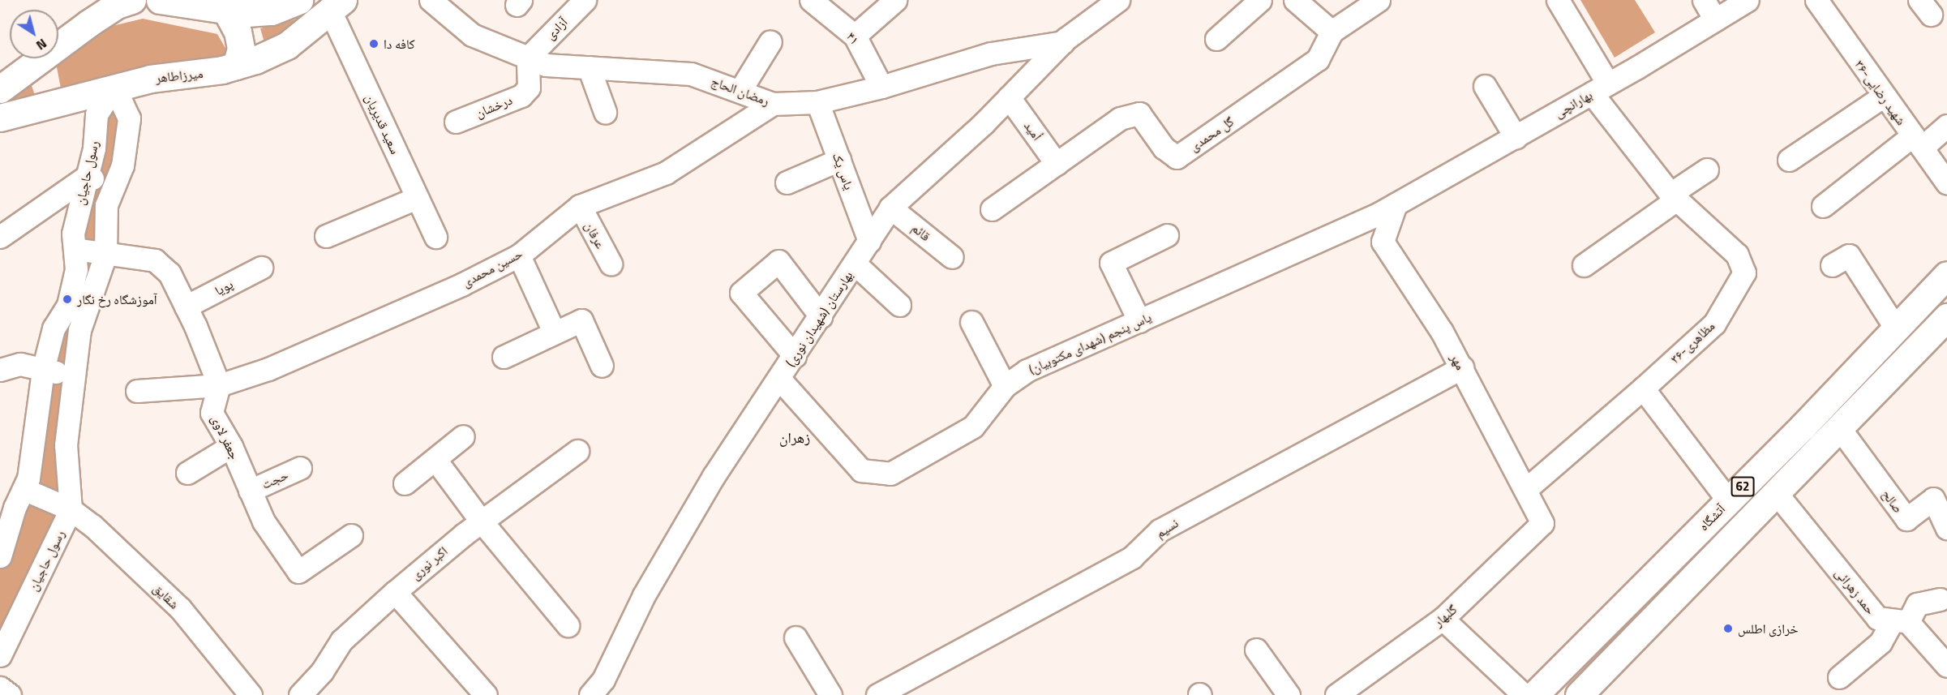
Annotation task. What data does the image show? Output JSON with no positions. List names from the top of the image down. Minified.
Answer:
{"streets":{"main road":["میرزاطاهر","62","آتشگاه"],"street":["آزادی","۴۱","رمضان الحاج","۳۶-شهید رضایی","بهارانچی","درخشان","سعید قدیریان","اُمید","گل محمدی","یاس یک","رسول حاجیان","قائم","عرفان","حسین محمدی","پویا","بهارستان (شهیدان نوری)","۳۶-مظاهری","یاس پنجم (شهدای مکتوبیان)","مهر","جعفر لاوی","حجت","صالح","نسیم","اکبر نوری","حمد زهرائی","شقایق","گلبهار"]},"crossings":[["آزادی","رمضان الحاج"],["آزادی","درخشان"],["۴۱","رمضان الحاج"],["میرزاطاهر","سعید قدیریان"],["میرزاطاهر","رسول حاجیان"],["رمضان الحاج","درخشان"],["رمضان الحاج","یاس یک"],["رمضان الحاج","حسین محمدی"],["رمضان الحاج","بهارستان (شهیدان نوری)"],["بهارانچی","۳۶-مظاهری"],["بهارانچی","یاس پنجم (شهدای مکتوبیان)"],["بهارانچی","مهر"],["اُمید","گل محمدی"],["اُمید","بهارستان (شهیدان نوری)"],["یاس یک","بهارستان (شهیدان نوری)"],["رسول حاجیان","شقایق"],["قائم","بهارستان (شهیدان نوری)"],["عرفان","حسین محمدی"],["حسین محمدی","جعفر لاوی"],["بهارستان (شهیدان نوری)","یاس پنجم (شهدای مکتوبیان)"],["یاس پنجم (شهدای مکتوبیان)","مهر"],["مهر","نسیم"],["مهر","گلبهار"],["جعفر لاوی","حجت"],["62","صالح"],["62","حمد زهرائی"]],"districts":["زهران"],"places":["کافه دا","آموزشگاه رخ نگار","خرازی اطلس"],"north":"bottom right"}
